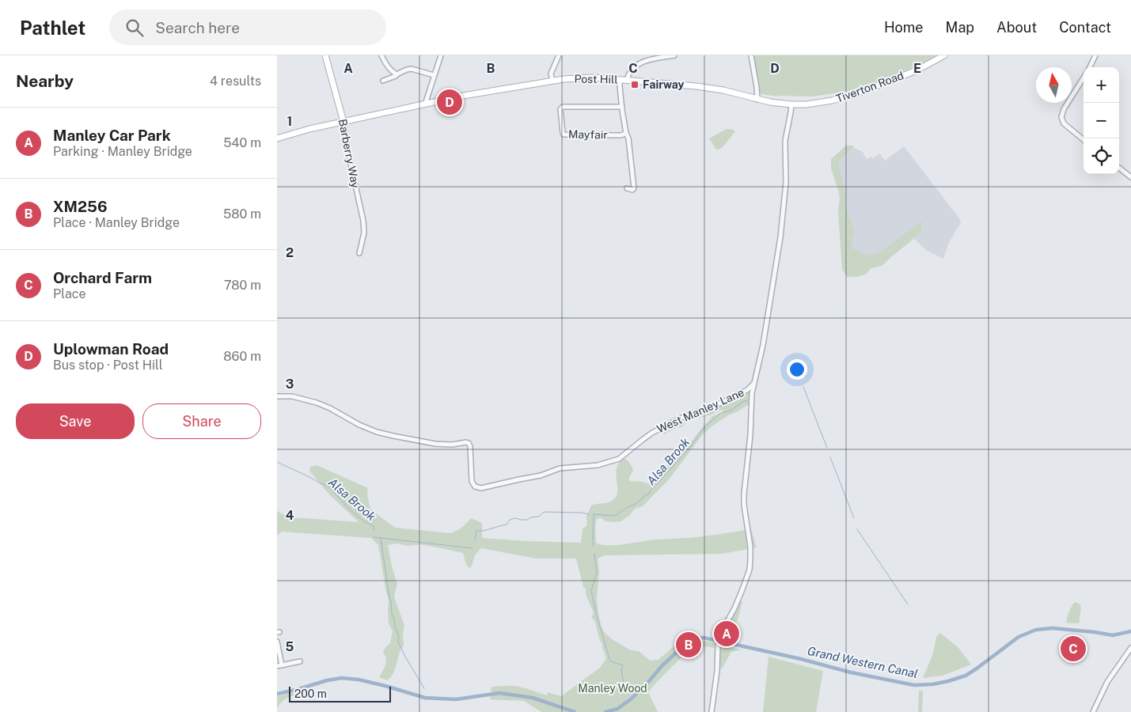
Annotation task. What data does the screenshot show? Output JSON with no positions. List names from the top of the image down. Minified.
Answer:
{"streets":{"street":["Post Hill","Tiverton Road","Mayfair","Barberry Way","West Manley Lane"]},"crossings":[["Post Hill","Tiverton Road"],["Post Hill","Barberry Way"]],"water":["Alsa Brook","Grand Western Canal"],"parks":["Manley Wood"],"places":{"transit":["Fairway"]},"scale_bar":"200 m","north":"top","page":{"header":"Pathlet","search":"Search here","nav":["Home","Map","About","Contact"],"heading":["Nearby","4 results"],"map_buttons":["+","−"],"pins":["D","A","B","C"],"list":[{"mark":"A","name":"Manley Car Park","note":"Parking · Manley Bridge","value":"540 m"},{"mark":"B","name":"XM256","note":"Place · Manley Bridge","value":"580 m"},{"mark":"C","name":"Orchard Farm","note":"Place","value":"780 m"},{"mark":"D","name":"Uplowman Road","note":"Bus stop · Post Hill","value":"860 m"}],"buttons":["Save","Share"],"scale":"200 m"},"grid":{"columns":["A","B","C","D","E"],"rows":["1","2","3","4","5"]}}
